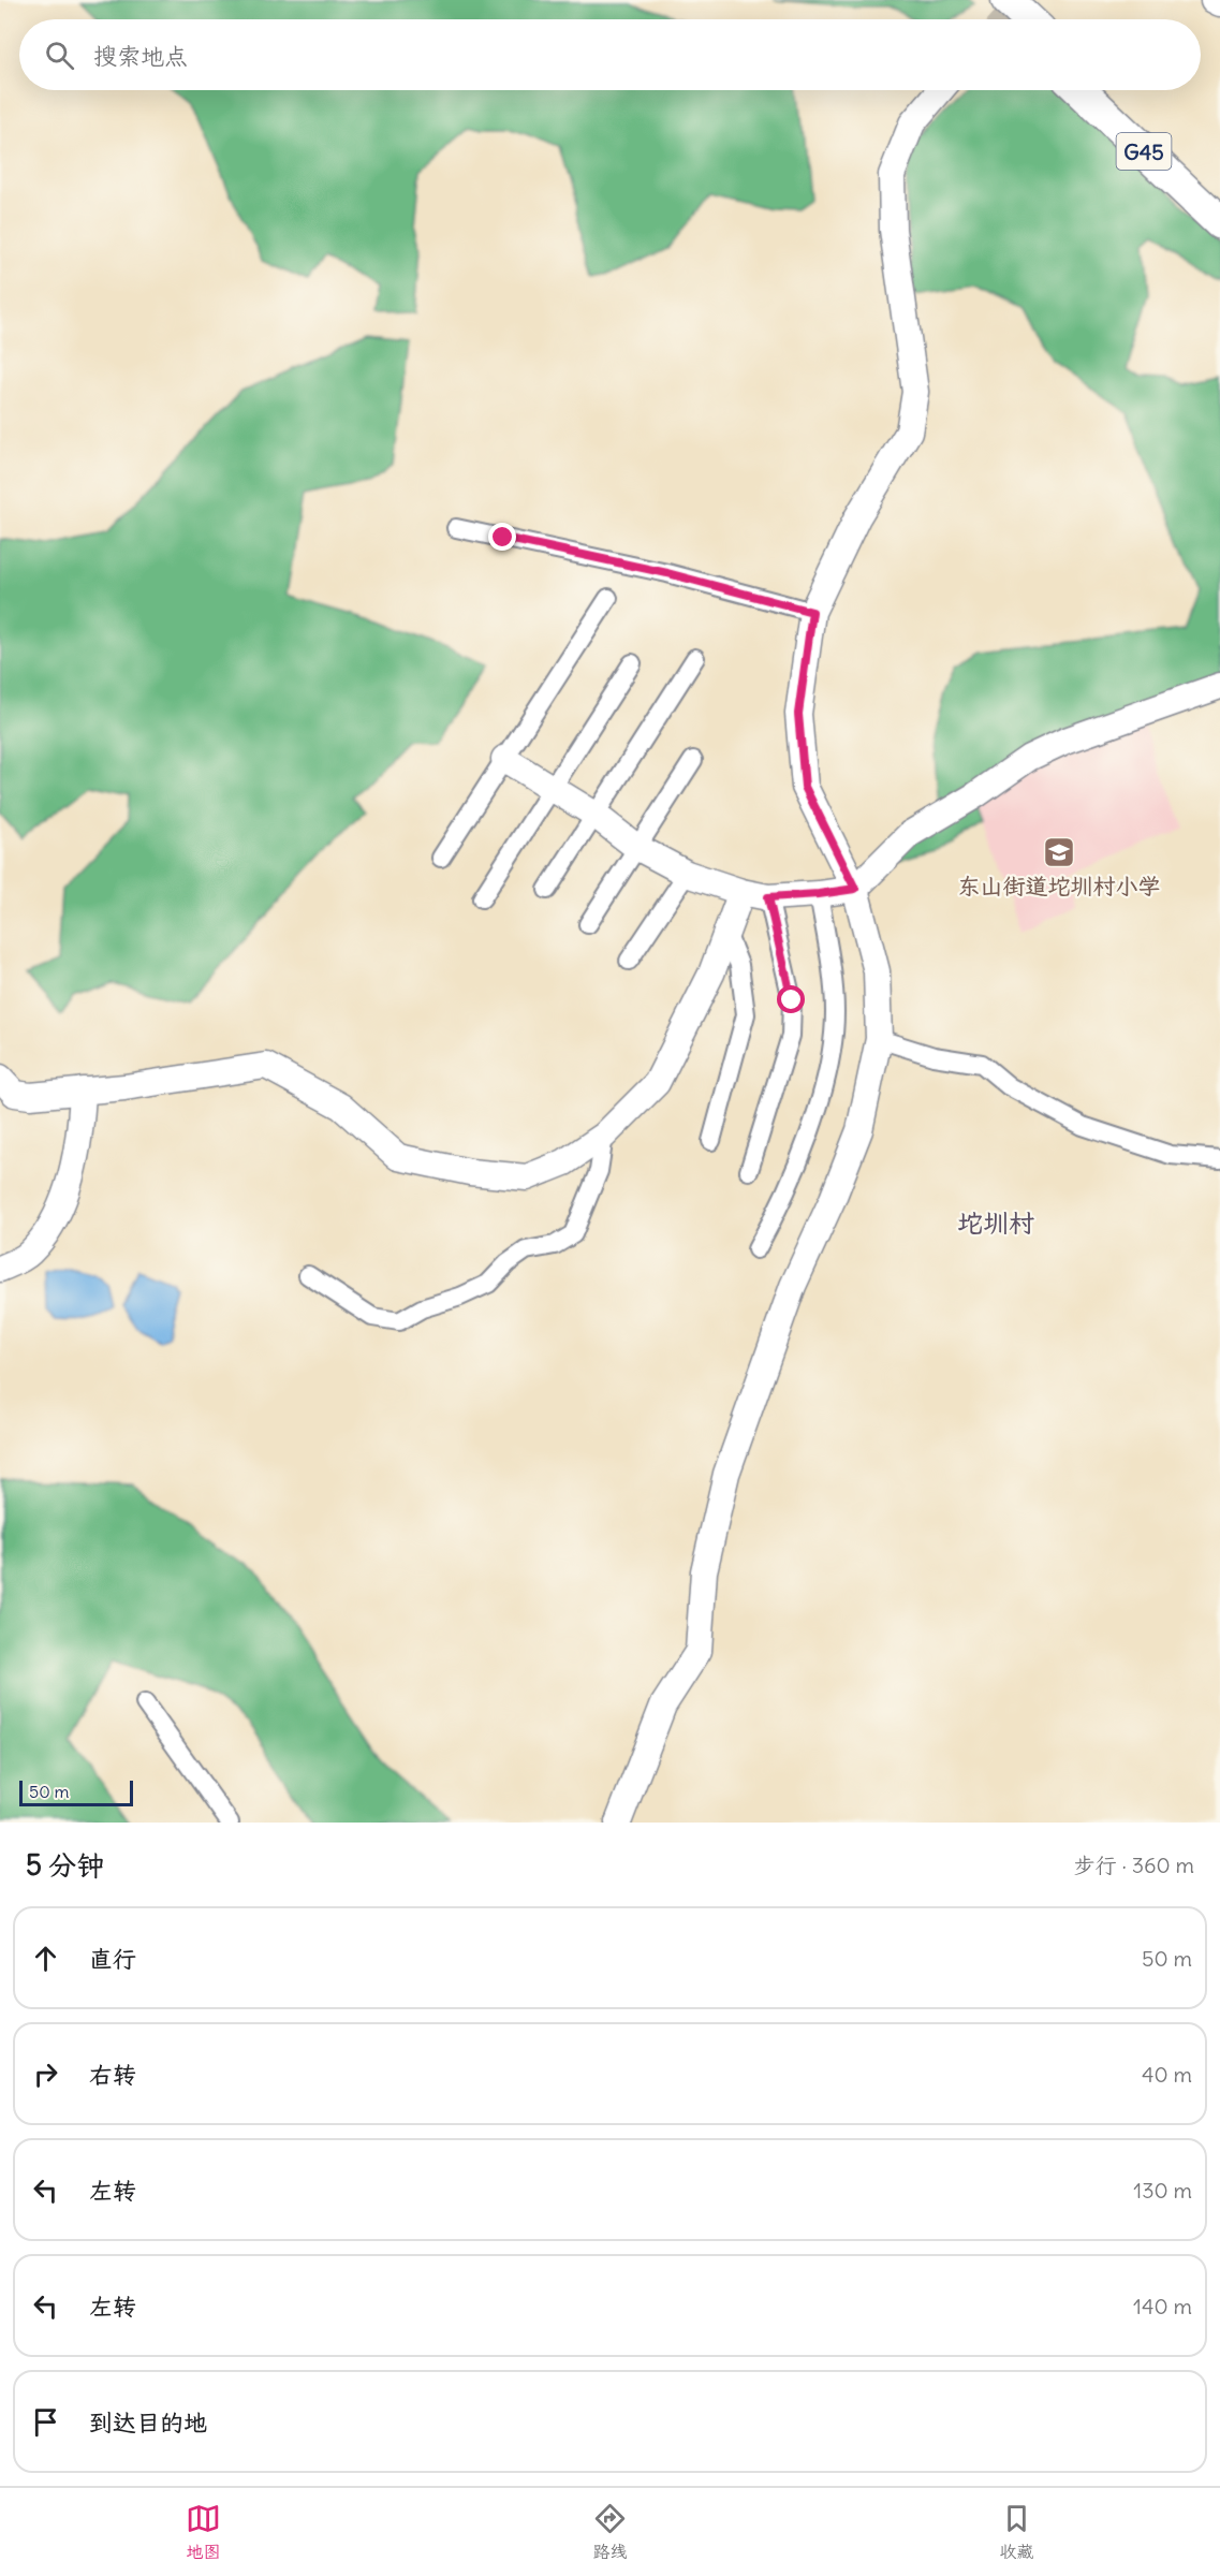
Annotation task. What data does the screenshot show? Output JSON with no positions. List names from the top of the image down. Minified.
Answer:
{"streets":{"highway":["G45"]},"districts":["坨圳村"],"places":{"school or university":["东山街道坨圳村小学"]},"scale_bar":"50 m","page":{"search":"搜索地点","scale":"50 m","heading":["5 分钟","步行 · 360 m"],"list":[["直行","50 m"],["右转","40 m"],["左转","130 m"],["左转","140 m"],"到达目的地"],"nav":["地图","路线","收藏"]}}
